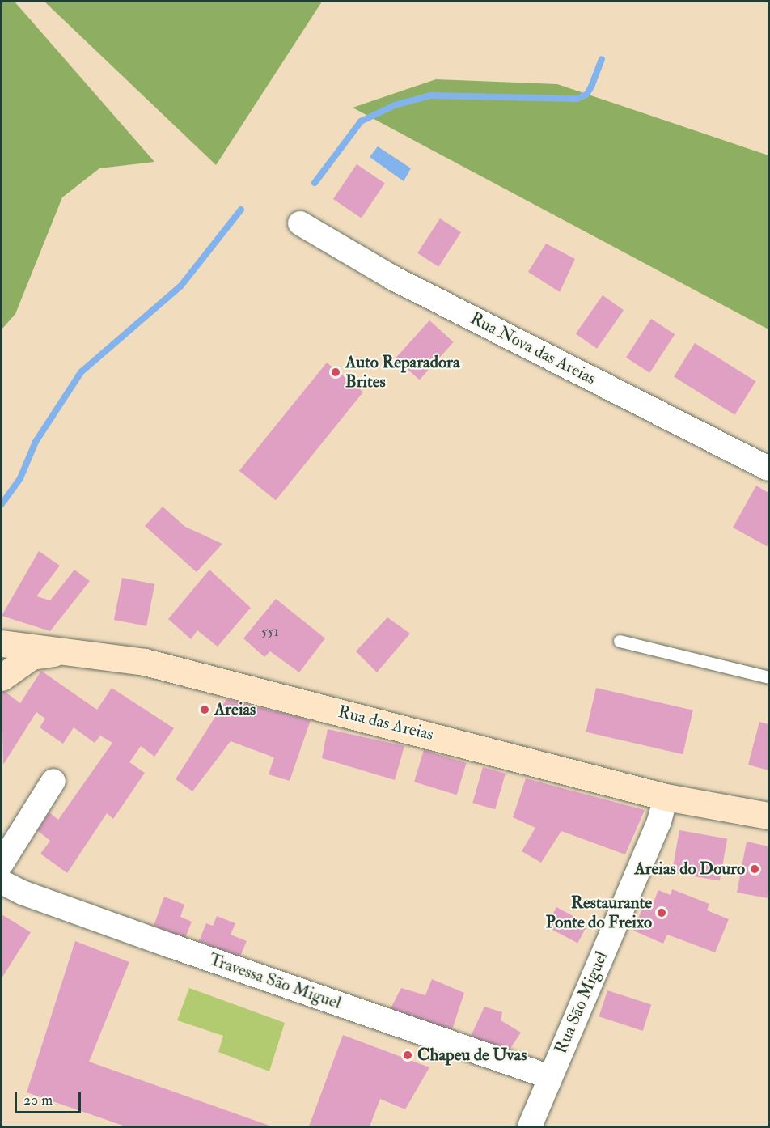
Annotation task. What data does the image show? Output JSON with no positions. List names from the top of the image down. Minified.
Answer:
{"streets":{"street":["Rua Nova das Areias","Rua das Areias","Travessa São Miguel","Rua São Miguel"]},"crossings":[["Rua das Areias","Rua São Miguel"],["Travessa São Miguel","Rua São Miguel"]],"places":["Auto Reparadora Brites","Areias","Areias do Douro","Restaurante Ponte do Freixo","Chapeu de Uvas"],"house_numbers":["551"],"scale_bar":"20 m"}
